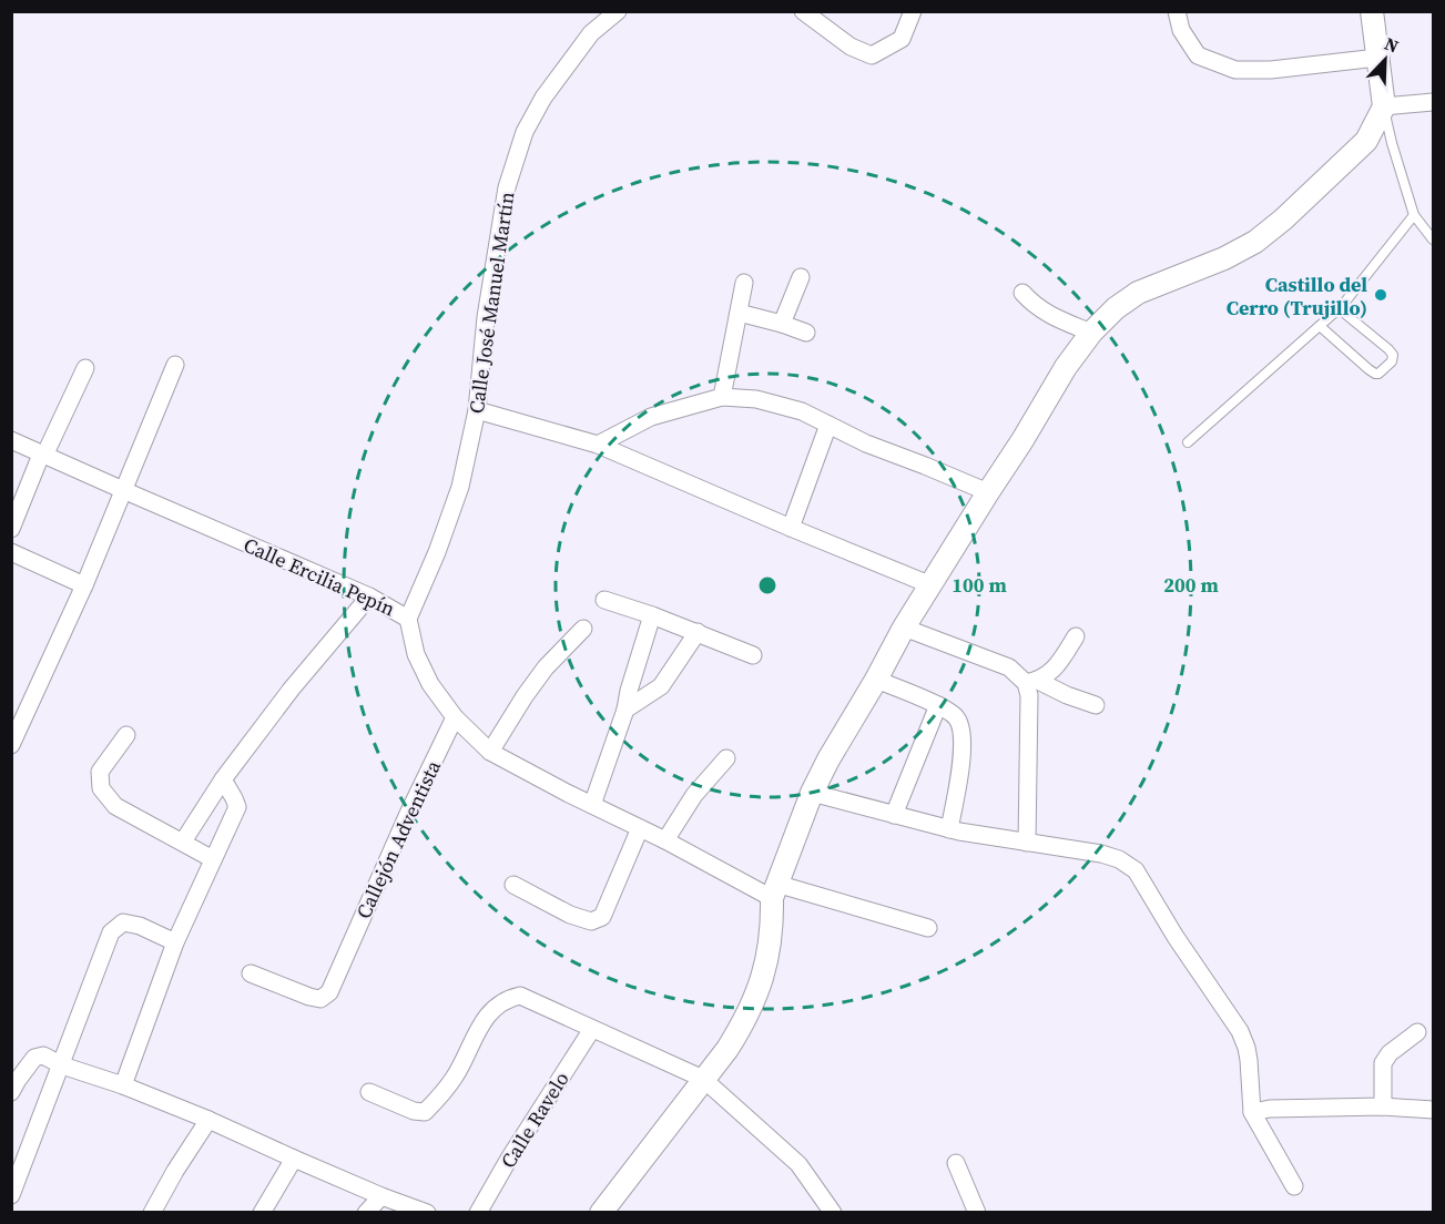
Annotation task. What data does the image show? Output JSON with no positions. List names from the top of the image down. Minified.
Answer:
{"streets":{"street":["Calle José Manuel Martín","Calle Ercilia Pepín","Callejón Adventista","Calle Ravelo"]},"crossings":[["Calle José Manuel Martín","Calle Ercilia Pepín"],["Calle Ercilia Pepín","Callejón Adventista"]],"places":["Castillo del Cerro (Trujillo)"],"north":"top right","rings":["100 m","200 m"]}
